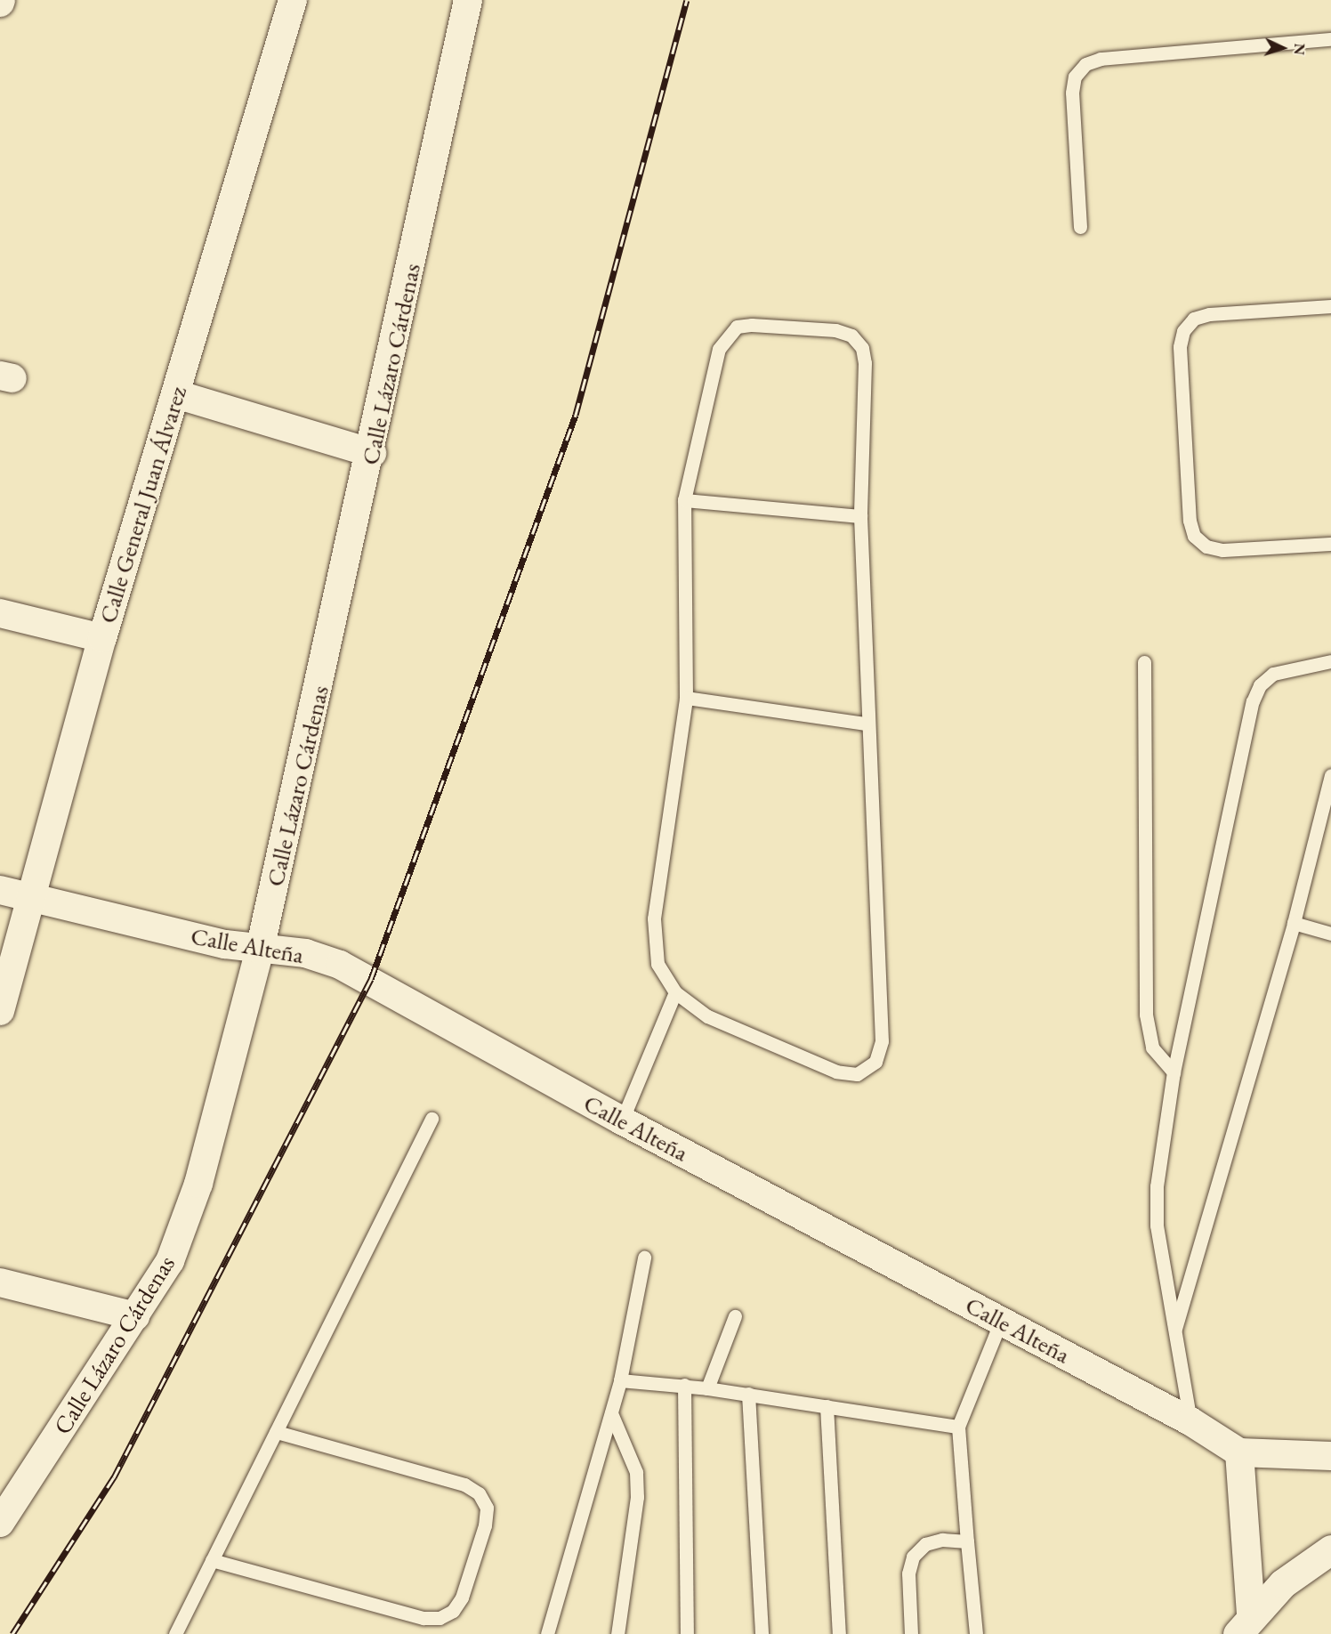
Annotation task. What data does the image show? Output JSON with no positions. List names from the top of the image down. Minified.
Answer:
{"streets":{"street":["Calle Lázaro Cárdenas","Calle General Juan Álvarez","Calle Alteña"]},"crossings":[["Calle Lázaro Cárdenas","Calle Alteña"],["Calle General Juan Álvarez","Calle Alteña"]],"north":"right"}
